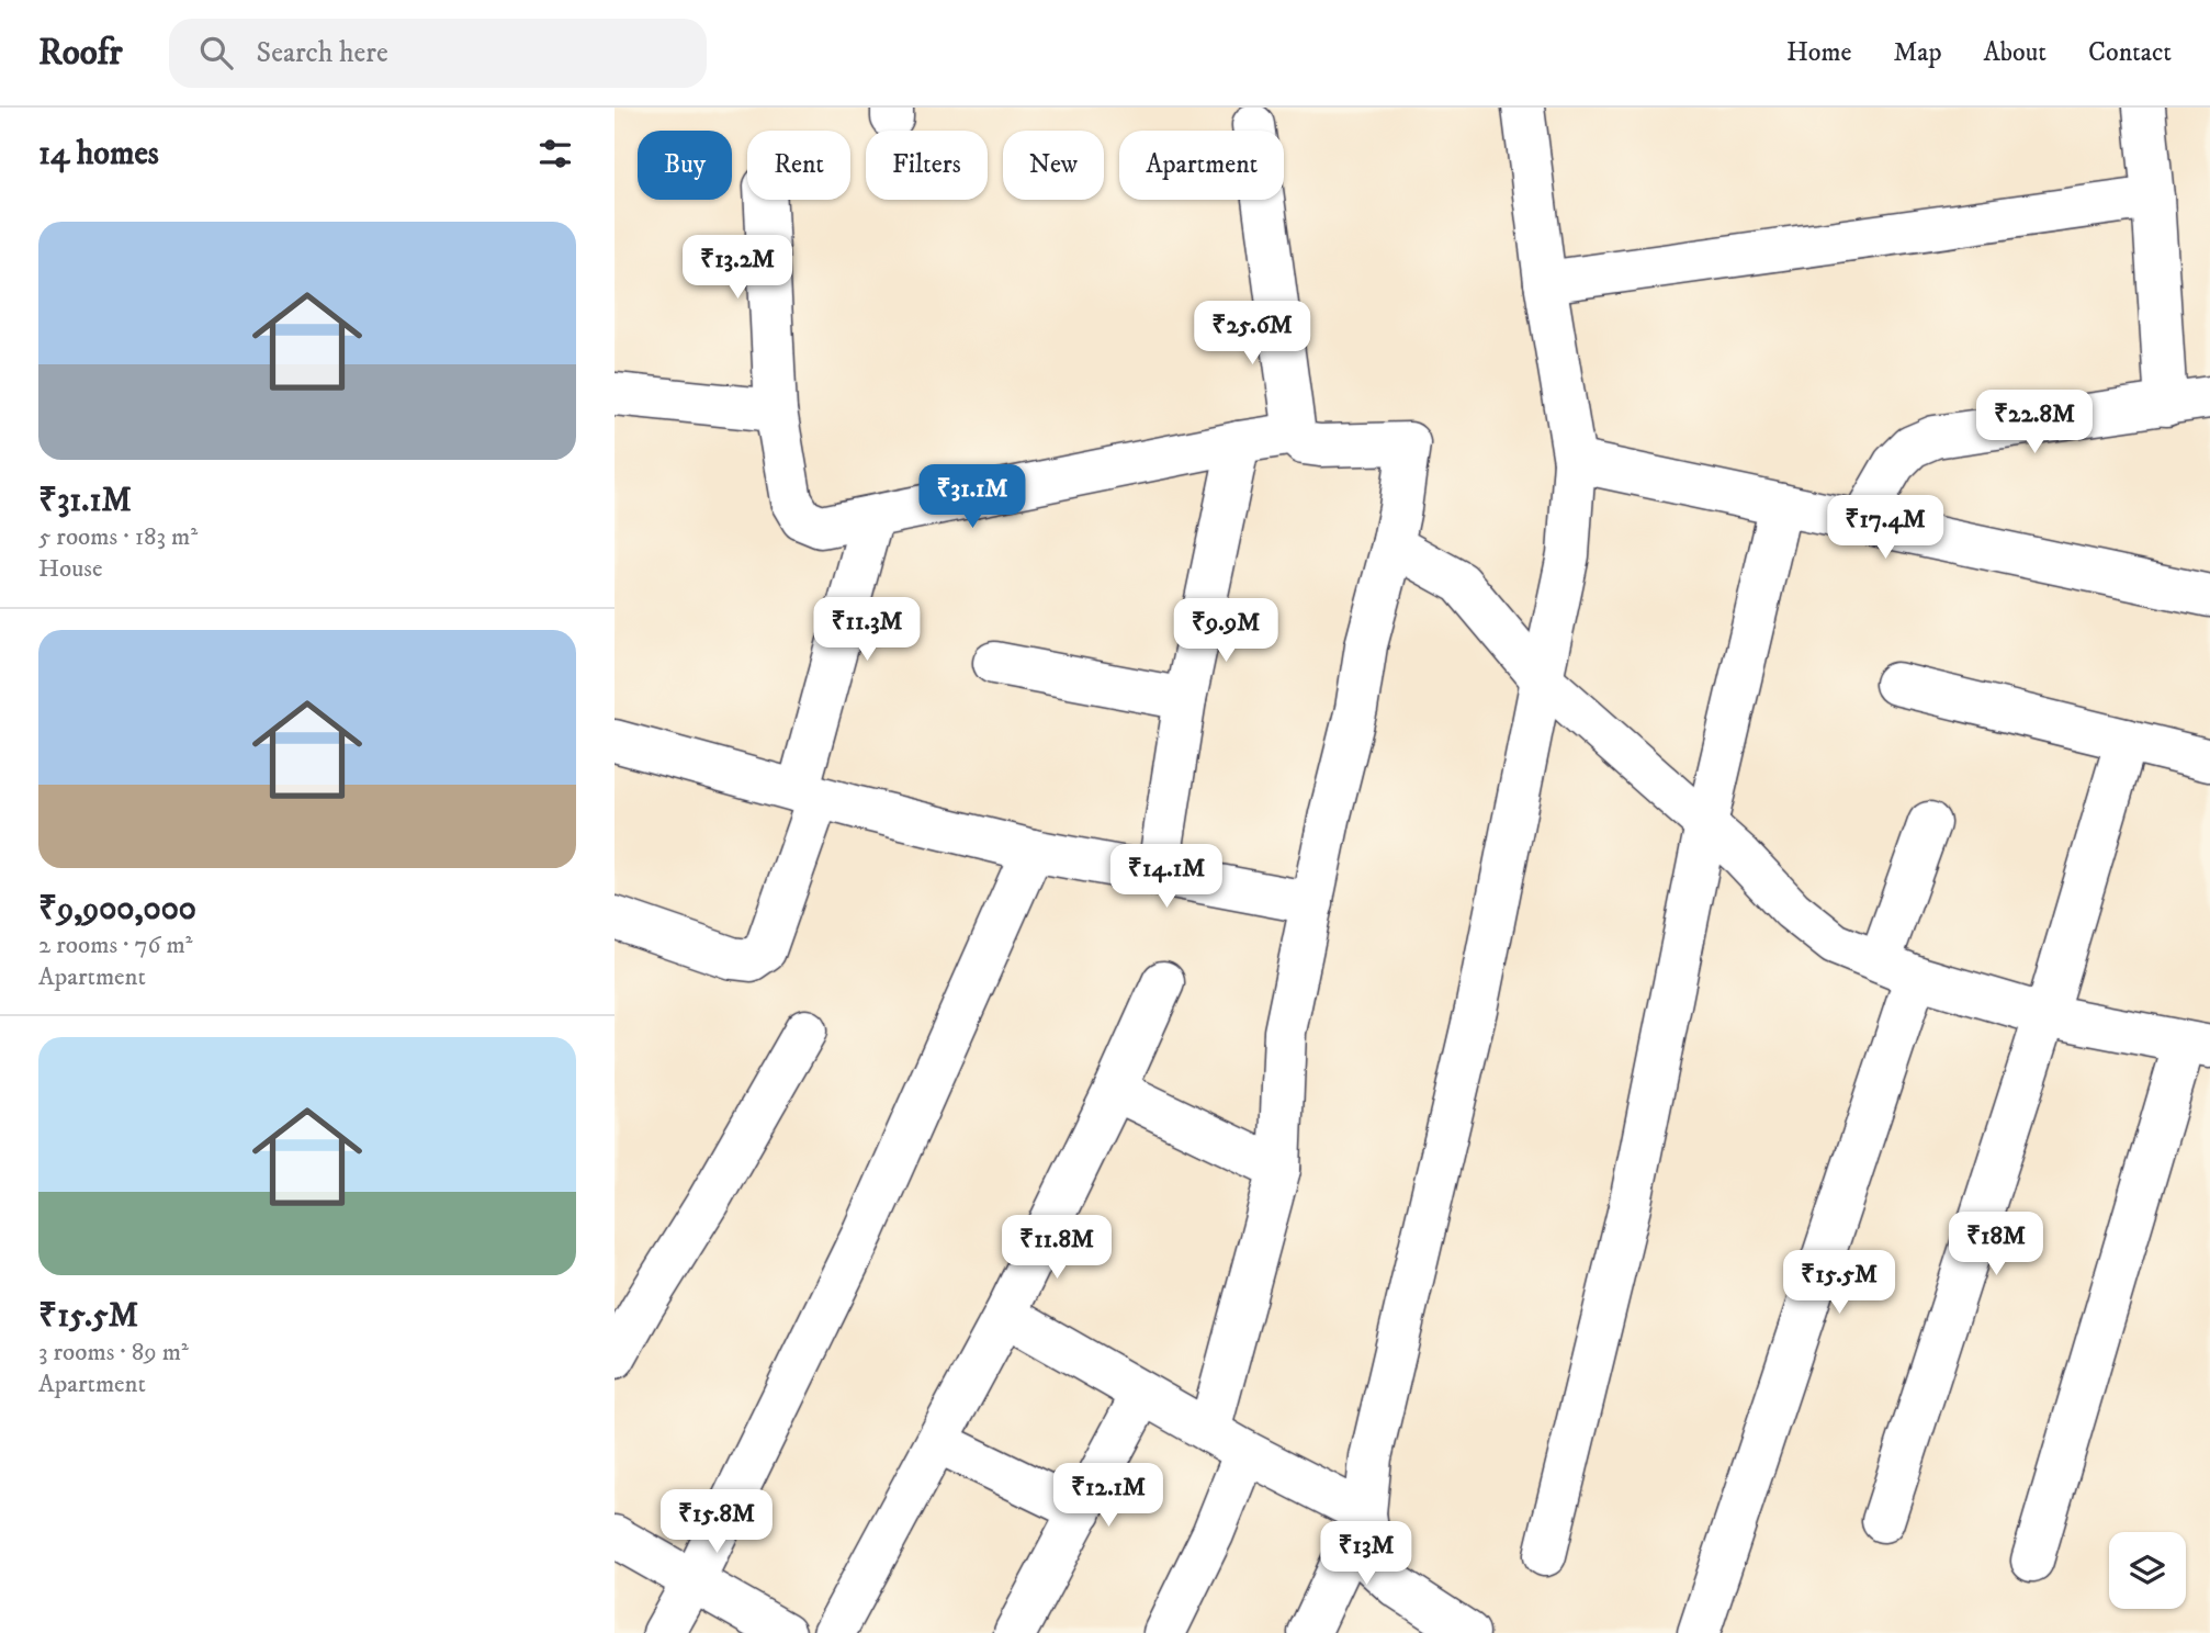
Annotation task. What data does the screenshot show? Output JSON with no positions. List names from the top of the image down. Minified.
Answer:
{"page":{"header":"Roofr","search":"Search here","nav":["Home","Map","About","Contact"],"heading":"14 homes","chip":["Buy","Rent","Filters","New","Apartment"],"list":[{"name":"₹31.1M","note":"5 rooms · 183 m² · House"},{"name":"₹9,900,000","note":"2 rooms · 76 m² · Apartment"},{"name":"₹15.5M","note":"3 rooms · 89 m² · Apartment"}],"price":["₹13.2M","₹25.6M","₹22.8M","₹31.1M","₹17.4M","₹11.3M","₹9.9M","₹14.1M","₹18M","₹11.8M","₹15.5M","₹12.1M","₹15.8M","₹13M"]}}
